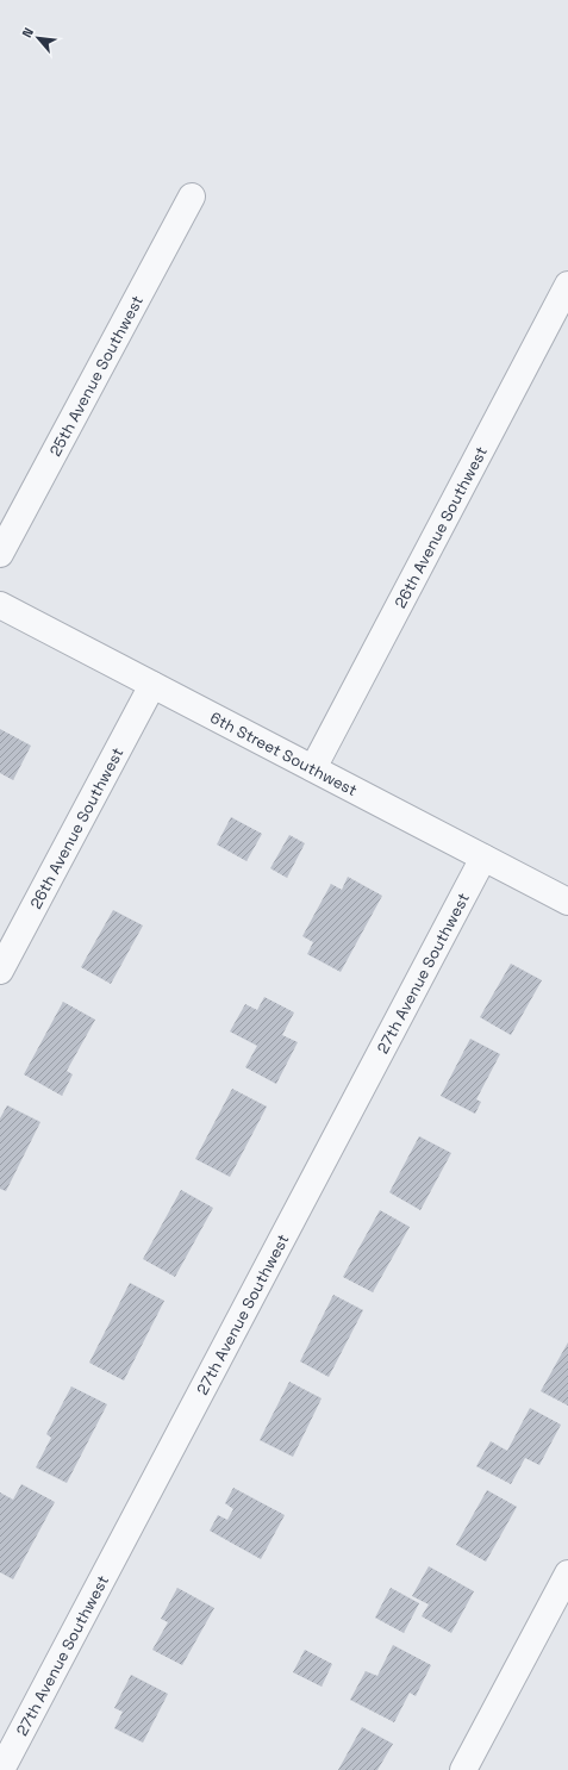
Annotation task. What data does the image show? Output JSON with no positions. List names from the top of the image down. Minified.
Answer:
{"streets":{"street":["25th Avenue Southwest","26th Avenue Southwest","6th Street Southwest","27th Avenue Southwest"]},"crossings":[["26th Avenue Southwest","6th Street Southwest"],["6th Street Southwest","27th Avenue Southwest"]],"north":"top left"}
